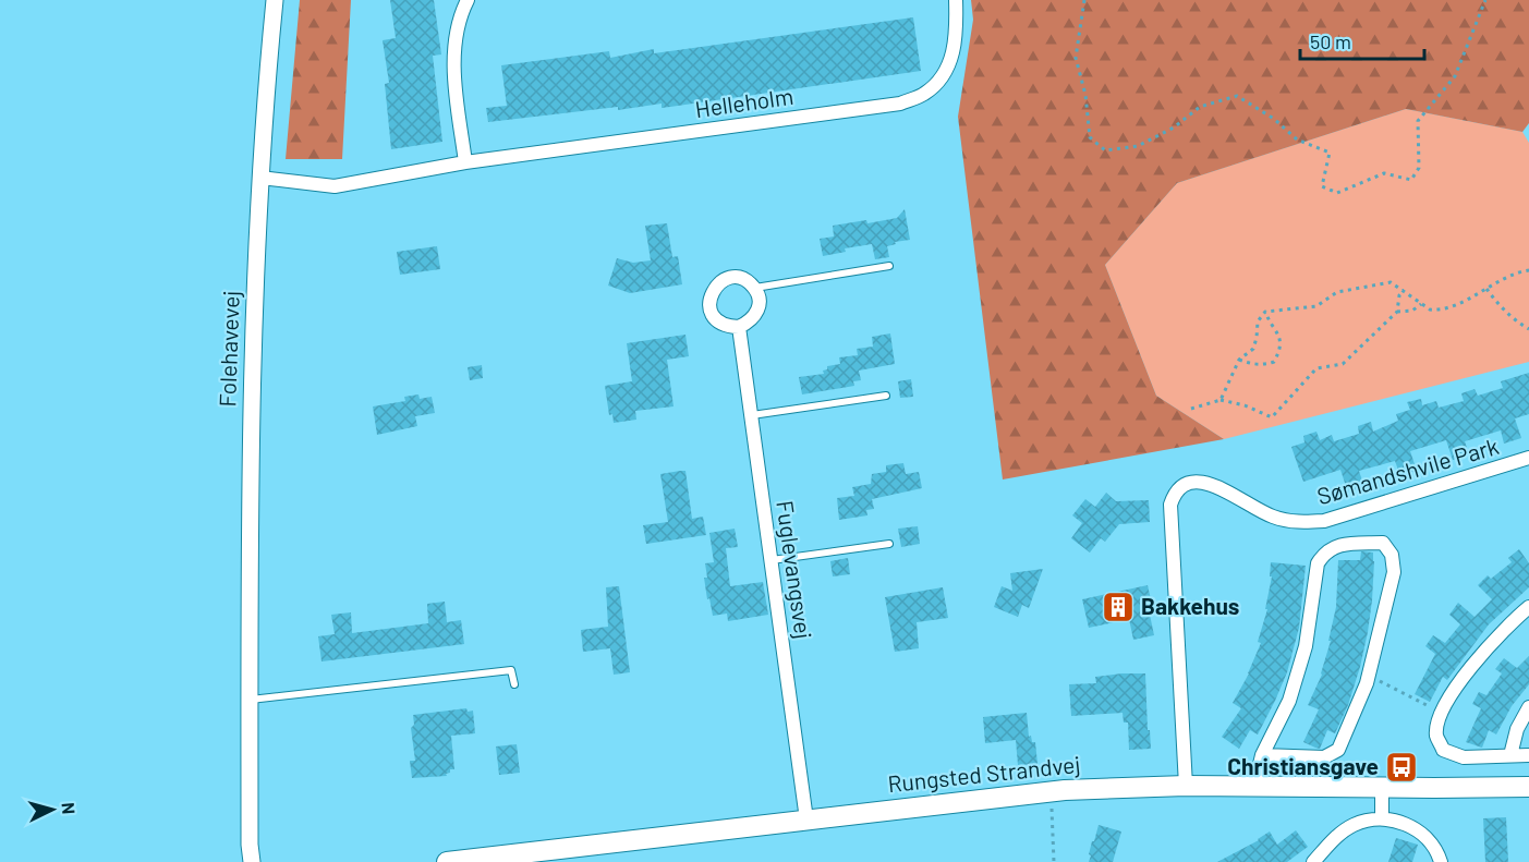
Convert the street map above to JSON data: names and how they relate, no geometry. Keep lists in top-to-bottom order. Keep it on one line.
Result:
{"streets":{"main road":["Rungsted Strandvej"],"street":["Helleholm","Folehavevej","Sømandshvile Park","Fuglevangsvej"]},"crossings":[["Helleholm","Folehavevej"],["Sømandshvile Park","Rungsted Strandvej"],["Fuglevangsvej","Rungsted Strandvej"]],"places":{"building":["Bakkehus"],"bus stop":["Christiansgave"]},"scale_bar":"50 m","north":"right"}
